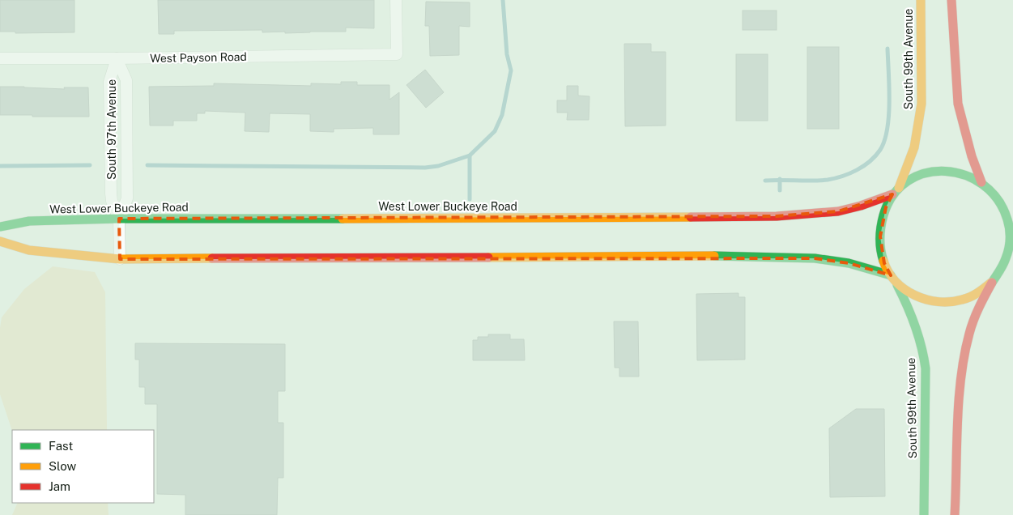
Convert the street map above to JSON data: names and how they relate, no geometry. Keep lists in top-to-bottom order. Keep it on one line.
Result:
{"streets":{"main road":["South 99th Avenue","West Lower Buckeye Road"],"street":["West Payson Road","South 97th Avenue"]},"crossings":[["West Payson Road","South 97th Avenue"],["South 99th Avenue","West Lower Buckeye Road"],["South 97th Avenue","West Lower Buckeye Road"]],"legend":["Fast","Slow","Jam"]}
